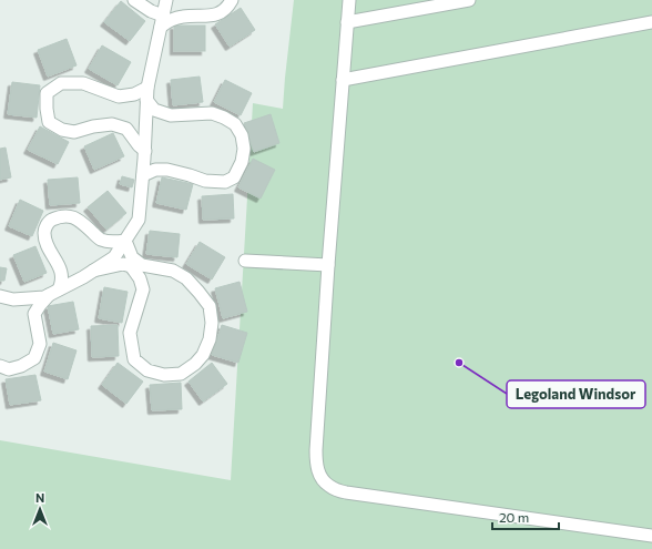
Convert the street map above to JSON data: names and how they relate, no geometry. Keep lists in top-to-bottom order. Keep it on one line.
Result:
{"places":["Legoland Windsor"],"scale_bar":"20 m","north":"top"}
